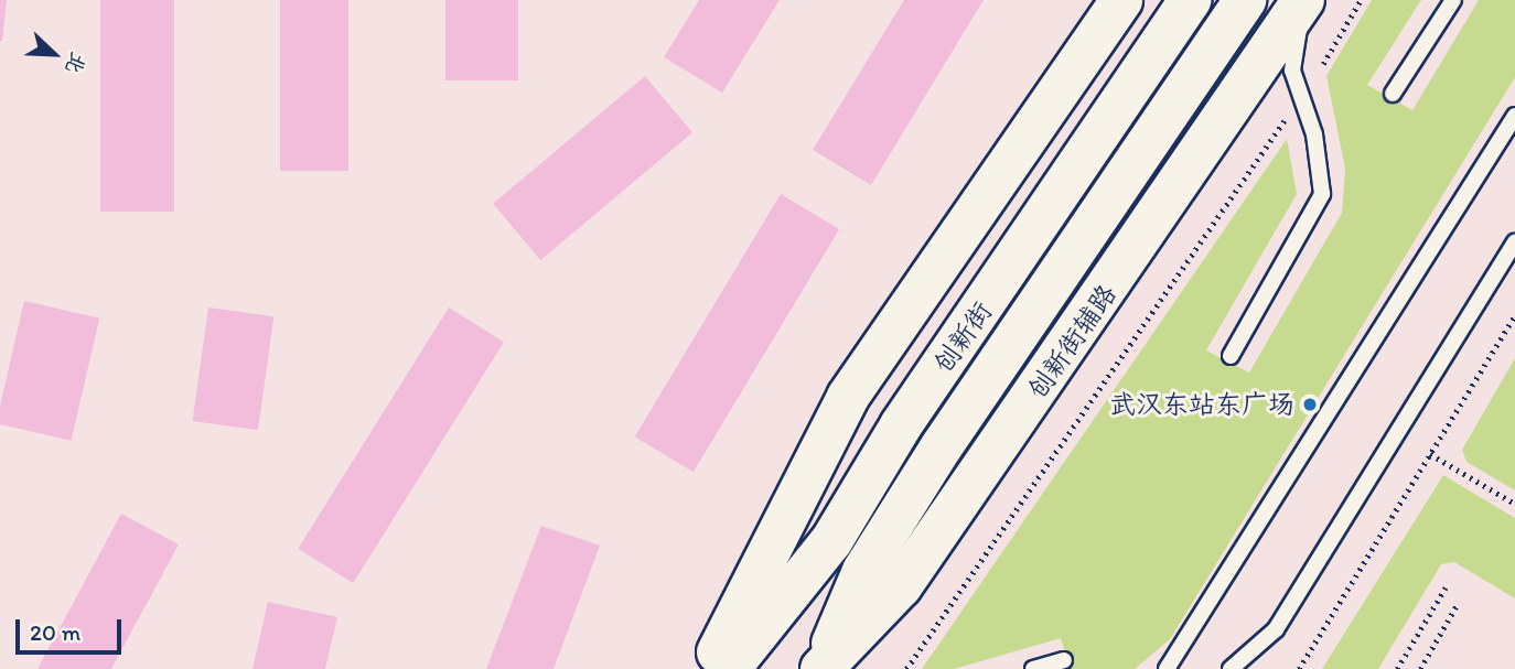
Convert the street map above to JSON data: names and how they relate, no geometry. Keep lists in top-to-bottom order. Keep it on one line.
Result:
{"streets":{"street":["创新街","创新街辅路"]},"crossings":[["创新街","创新街辅路"]],"places":["武汉东站东广场"],"scale_bar":"20 m","north":"bottom right"}
